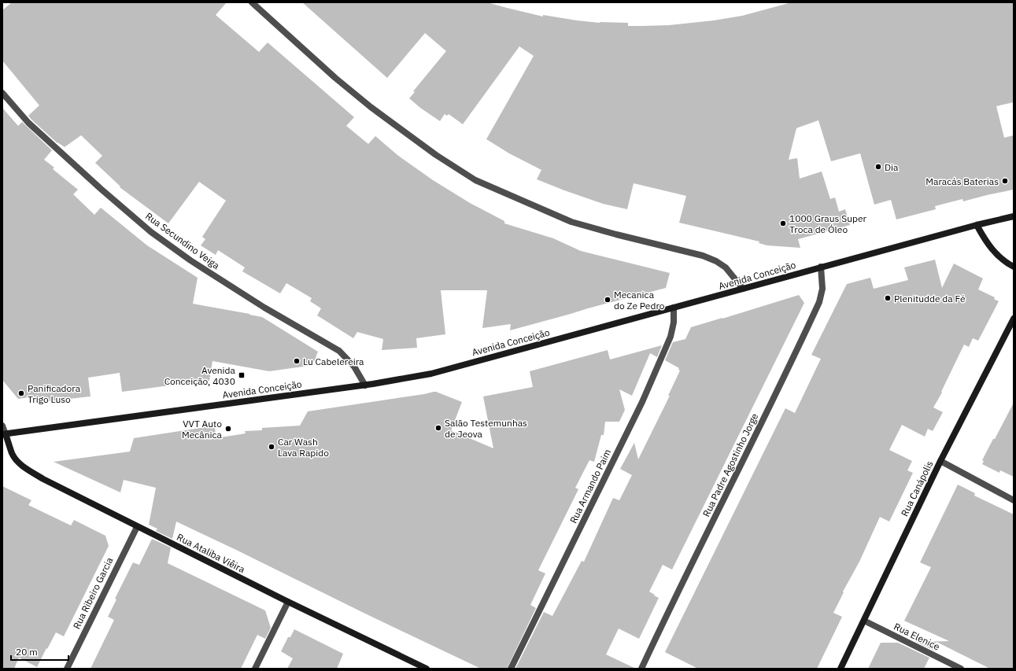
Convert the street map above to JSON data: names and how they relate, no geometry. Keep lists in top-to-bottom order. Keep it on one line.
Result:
{"streets":{"main road":["Avenida Conceição","Rua Canápolis","Rua Ataliba Viêira"],"street":["Rua Secundino Veiga","Rua Padre Agostinho Jorge","Rua Armando Paim","Rua Ribeiro Garcia","Rua Elenice"]},"crossings":[["Rua Secundino Veiga","Avenida Conceição"],["Avenida Conceição","Rua Padre Agostinho Jorge"],["Avenida Conceição","Rua Armando Paim"],["Avenida Conceição","Rua Ataliba Viêira"],["Rua Canápolis","Rua Elenice"],["Rua Ataliba Viêira","Rua Ribeiro Garcia"]],"places":{"other":["Dia","Maracás Baterias","1000 Graus Super Troca de Óleo","Plenitudde da Fé","Mecanica do Ze Pedro","Lu Cabelereira","Panificadora Trigo Luso","Salão Testemunhas de Jeova","VVT Auto Mecânica","Car Wash Lava Rapido"],"transit":["Avenida Conceição, 4030"]},"scale_bar":"20 m"}
